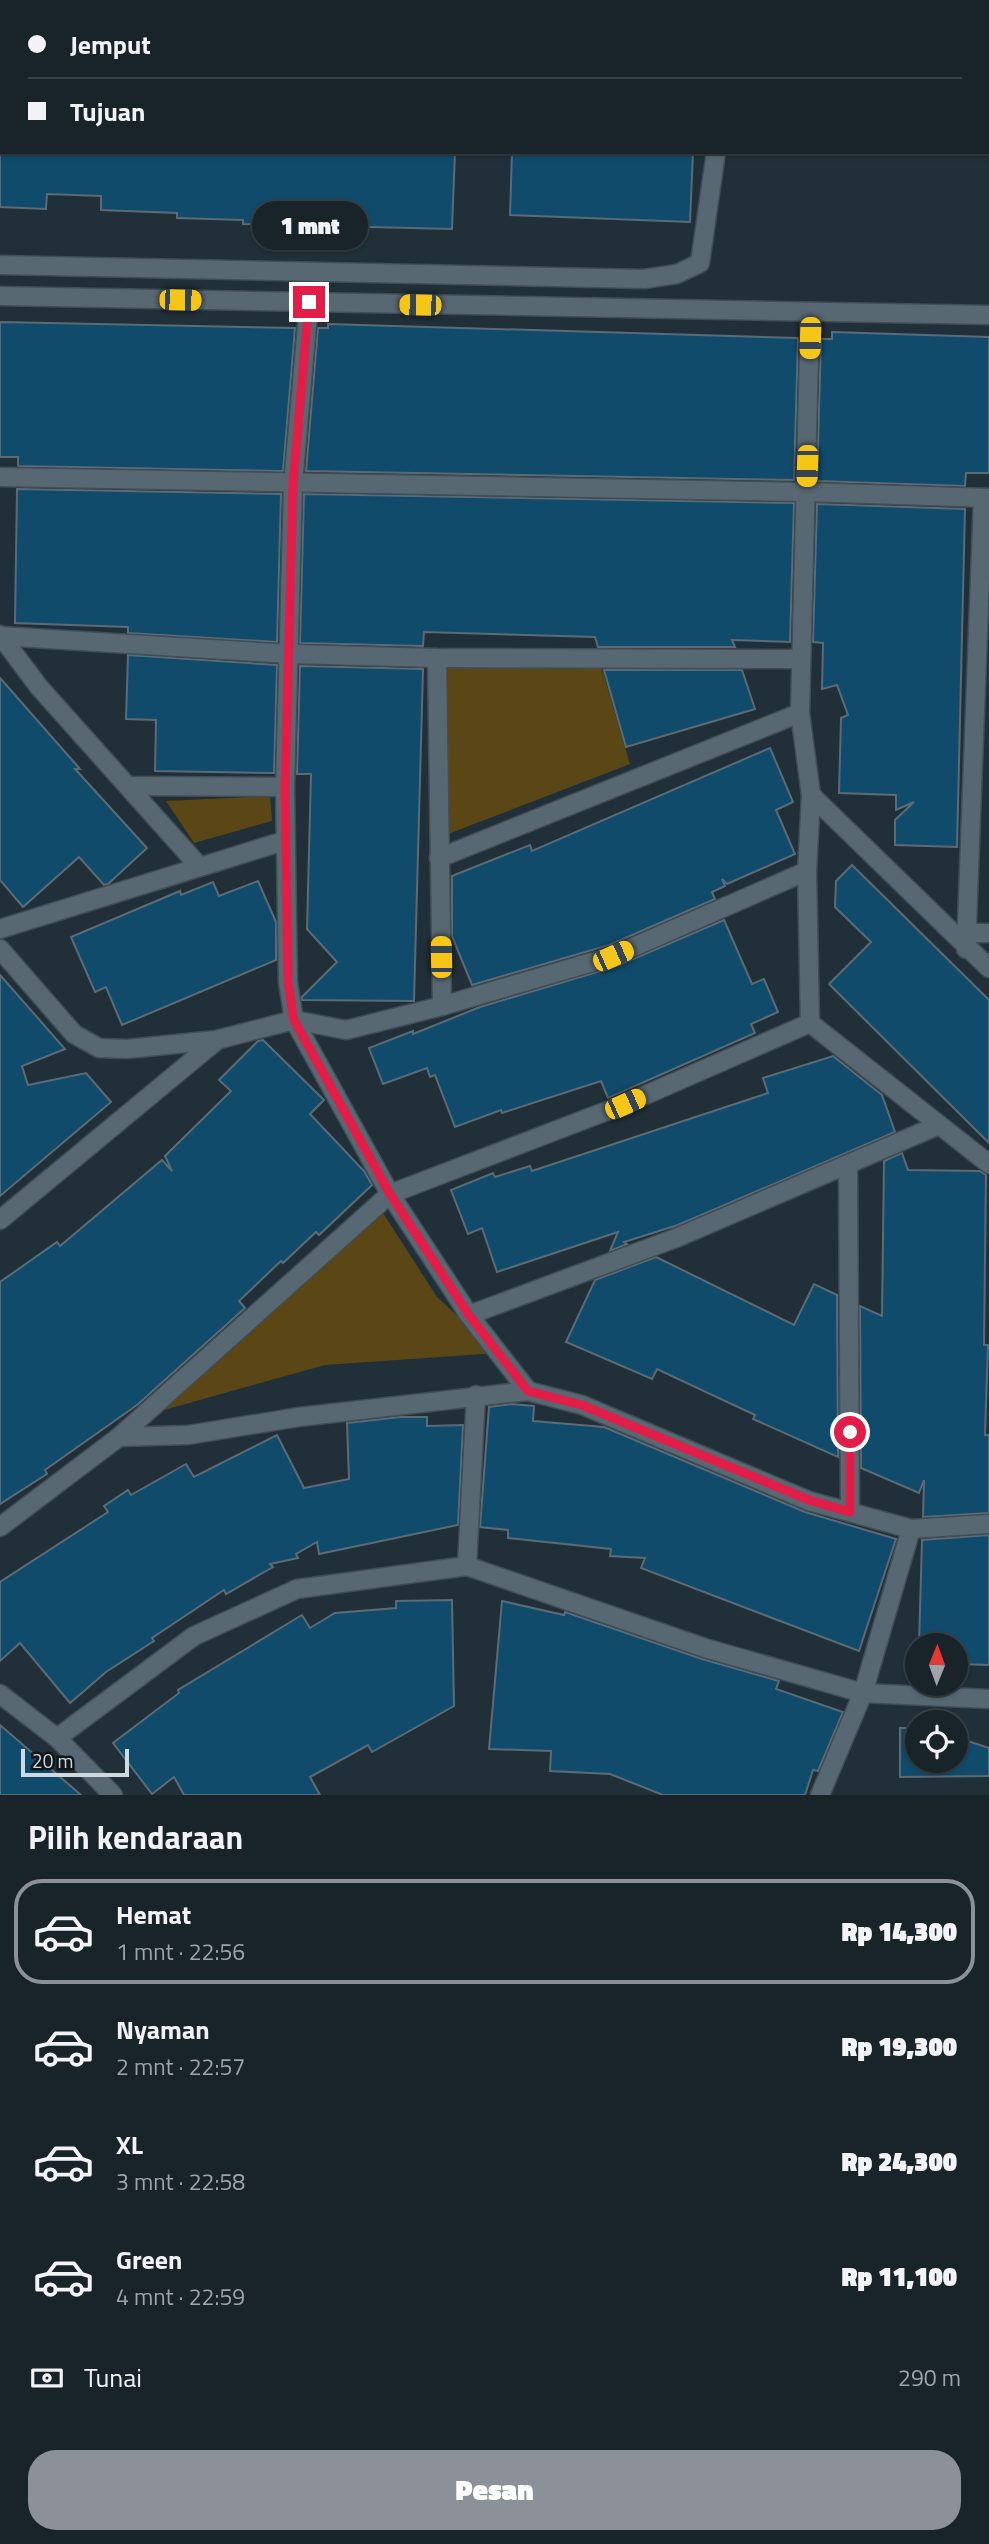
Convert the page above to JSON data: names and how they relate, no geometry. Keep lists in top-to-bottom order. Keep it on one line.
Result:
{"scale_bar":"20 m","north":"top","page":{"banner":["Jemput","Tujuan"],"bubble":"1 mnt","scale":"20 m","heading":"Pilih kendaraan","list":[{"name":"Hemat","note":"1 mnt · 22:56","value":"Rp 14,300"},{"name":"Nyaman","note":"2 mnt · 22:57","value":"Rp 19,300"},{"name":"XL","note":"3 mnt · 22:58","value":"Rp 24,300"},{"name":"Green","note":"4 mnt · 22:59","value":"Rp 11,100"}],"pay":["Tunai","290 m"],"buttons":"Pesan"}}
